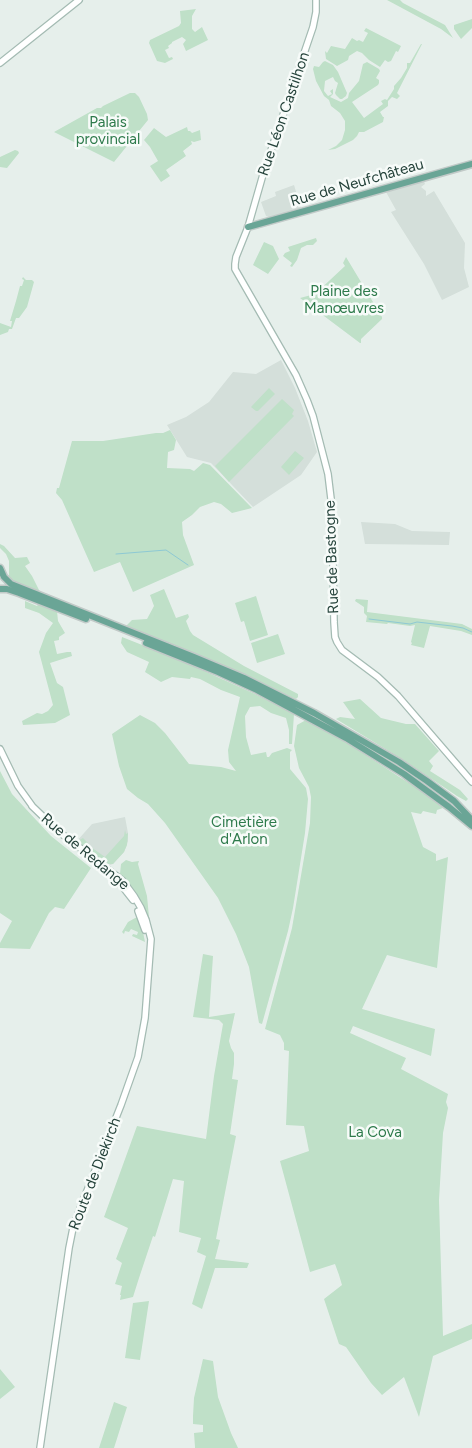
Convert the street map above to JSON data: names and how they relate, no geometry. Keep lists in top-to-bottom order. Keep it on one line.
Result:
{"streets":{"main road":["Rue Léon Castilhon","Rue de Neufchâteau","Rue de Bastogne","Rue de Redange","Route de Diekirch"]},"crossings":[["Rue Léon Castilhon","Rue de Neufchâteau"],["Rue Léon Castilhon","Rue de Bastogne"],["Rue de Redange","Route de Diekirch"]],"parks":["Palais provincial","Plaine des Manœuvres","Cimetière d'Arlon","La Cova"]}
